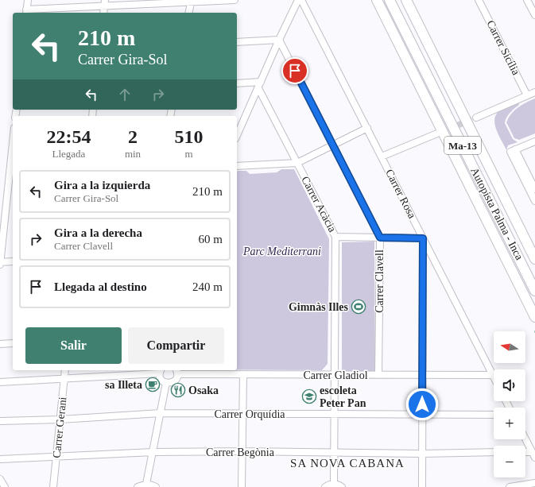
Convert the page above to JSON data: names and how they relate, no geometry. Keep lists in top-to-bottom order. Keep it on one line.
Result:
{"streets":{"highway":["Ma-13","Autopista Palma - Inca"],"street":["Carrer Sicília","Carrer Rosa","Carrer Acàcia","Carrer Clavell","Carrer Gladiol","Carrer Orquídia","Carrer Gerani","Carrer Begònia"]},"crossings":[["Carrer Rosa","Carrer Gladiol"],["Carrer Acàcia","Carrer Gladiol"],["Carrer Acàcia","Carrer Orquídia"],["Carrer Acàcia","Carrer Begònia"],["Carrer Clavell","Carrer Gladiol"],["Carrer Orquídia","Carrer Gerani"],["Carrer Gerani","Carrer Begònia"]],"districts":["SA NOVA CABANA"],"parks":["Parc Mediterrani"],"places":{"sports":["Gimnàs Illes"],"cafe":["sa Illeta"],"restaurant":["Osaka"],"school or university":["escoleta Peter Pan"]},"north":"left","page":{"turn":["210 m","Carrer Gira-Sol"],"eta":["22:54","Llegada","2","min","510","m"],"list":[{"name":"Gira a la izquierda","note":"Carrer Gira-Sol","value":"210 m"},{"name":"Gira a la derecha","note":"Carrer Clavell","value":"60 m"},{"name":"Llegada al destino","value":"240 m"}],"buttons":["Salir","Compartir"],"map_buttons":["+","−"]}}
